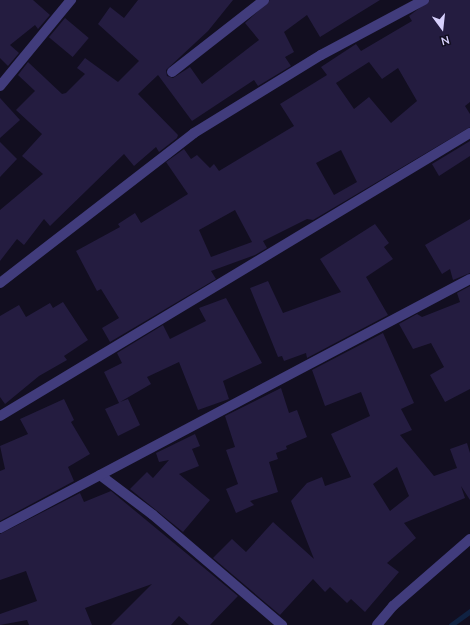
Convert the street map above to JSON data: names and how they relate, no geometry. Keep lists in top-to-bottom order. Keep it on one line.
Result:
{"north":"bottom"}
